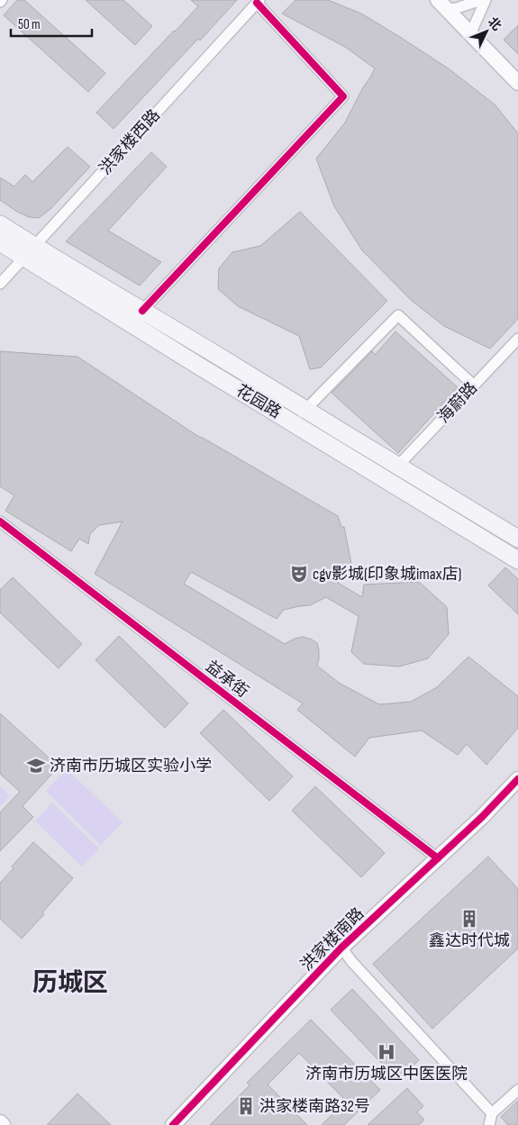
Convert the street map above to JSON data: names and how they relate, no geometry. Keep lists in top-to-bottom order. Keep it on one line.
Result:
{"streets":{"main road":["花园路"],"street":["洪家楼西路","海蔚路","益承街","洪家楼南路"]},"crossings":[["洪家楼西路","花园路"],["花园路","海蔚路"],["益承街","洪家楼南路"]],"districts":["历城区"],"places":{"theatre":["cgv影城(印象城imax店)"],"school or university":["济南市历城区实验小学"],"building":["鑫达时代城","洪家楼南路32号"],"hospital":["济南市历城区中医医院"]},"scale_bar":"50 m","north":"top right"}
